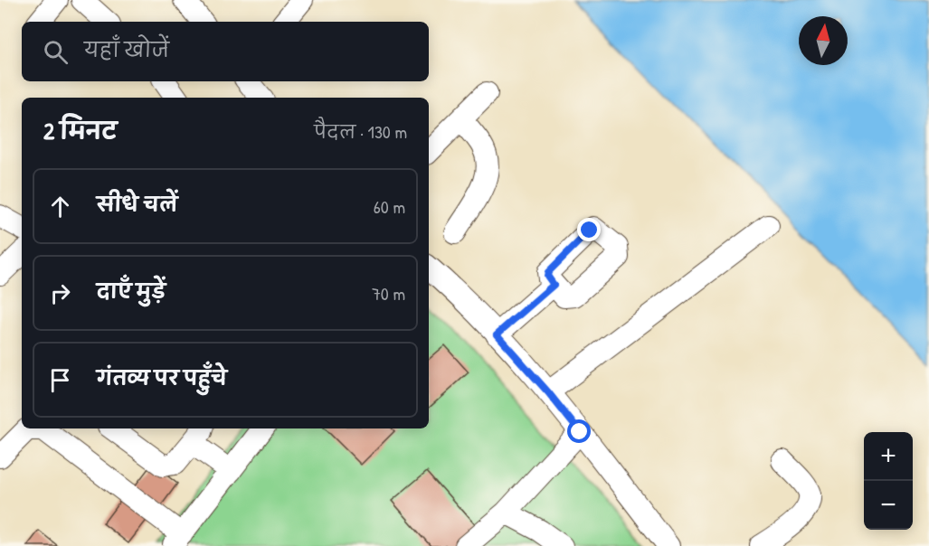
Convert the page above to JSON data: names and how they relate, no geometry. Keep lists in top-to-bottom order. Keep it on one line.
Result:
{"north":"top","page":{"search":"यहाँ खोजें","heading":["2 मिनट","पैदल · 130 m"],"list":[["सीधे चलें","60 m"],["दाएँ मुड़ें","70 m"],"गंतव्य पर पहुँचे"],"map_buttons":["+","−"]}}
